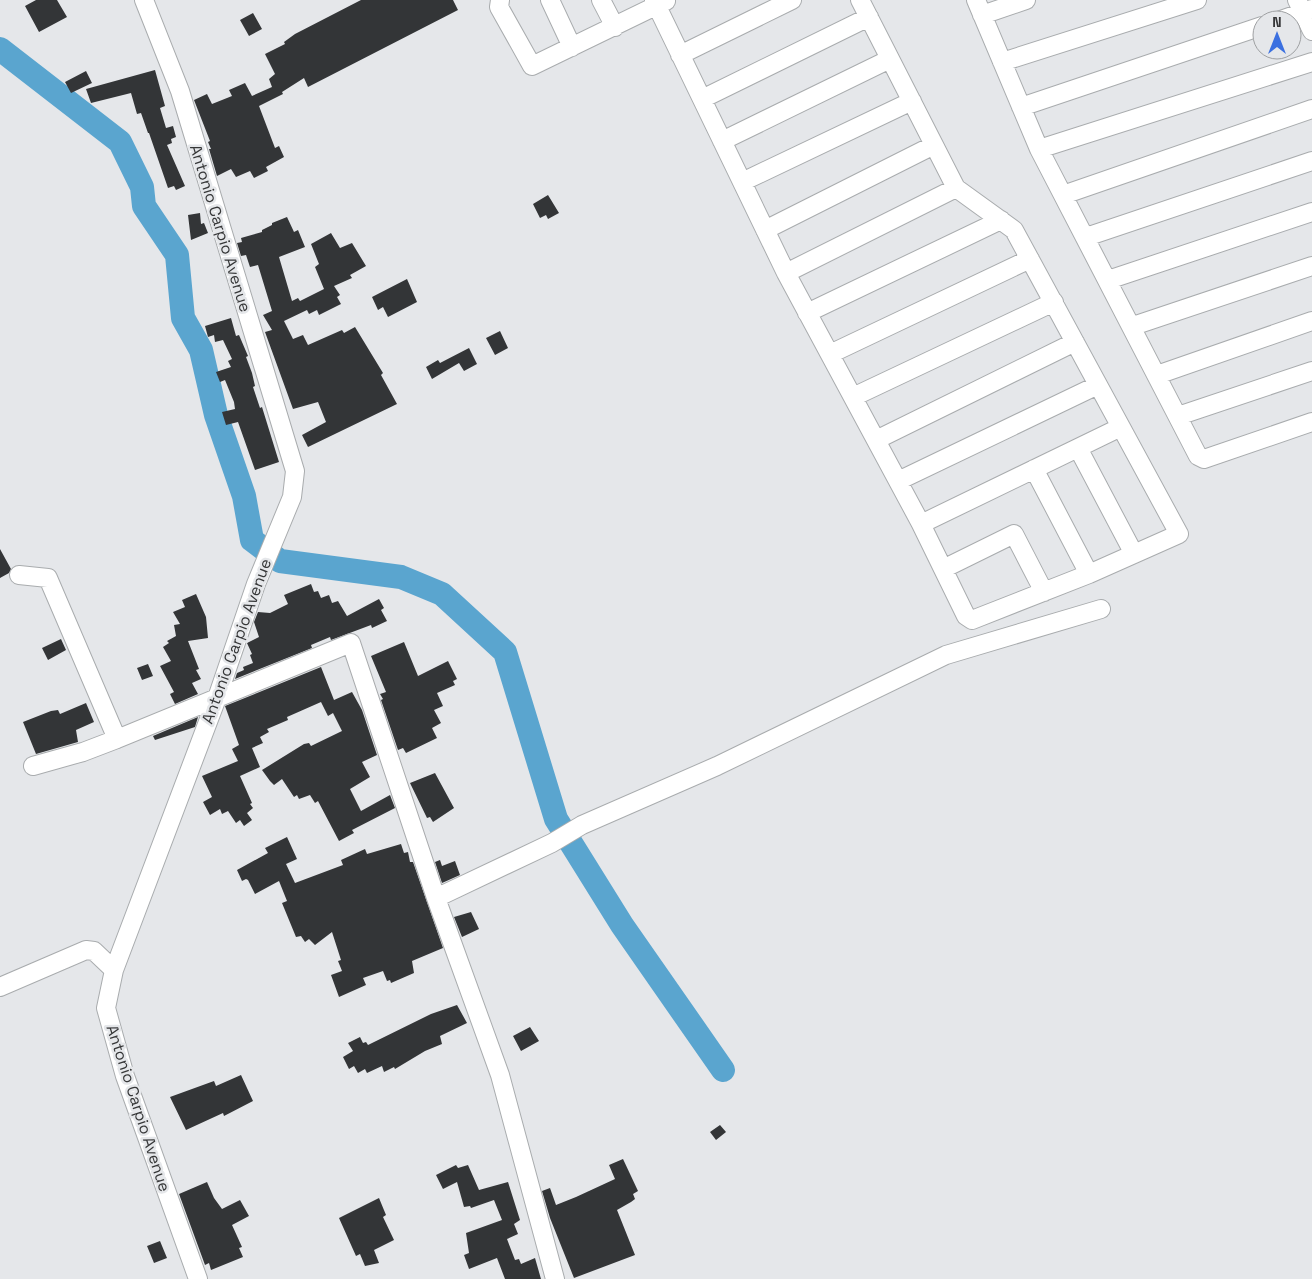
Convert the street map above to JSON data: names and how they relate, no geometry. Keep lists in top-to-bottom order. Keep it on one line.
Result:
{"streets":{"street":["Antonio Carpio Avenue"]},"north":"top"}
